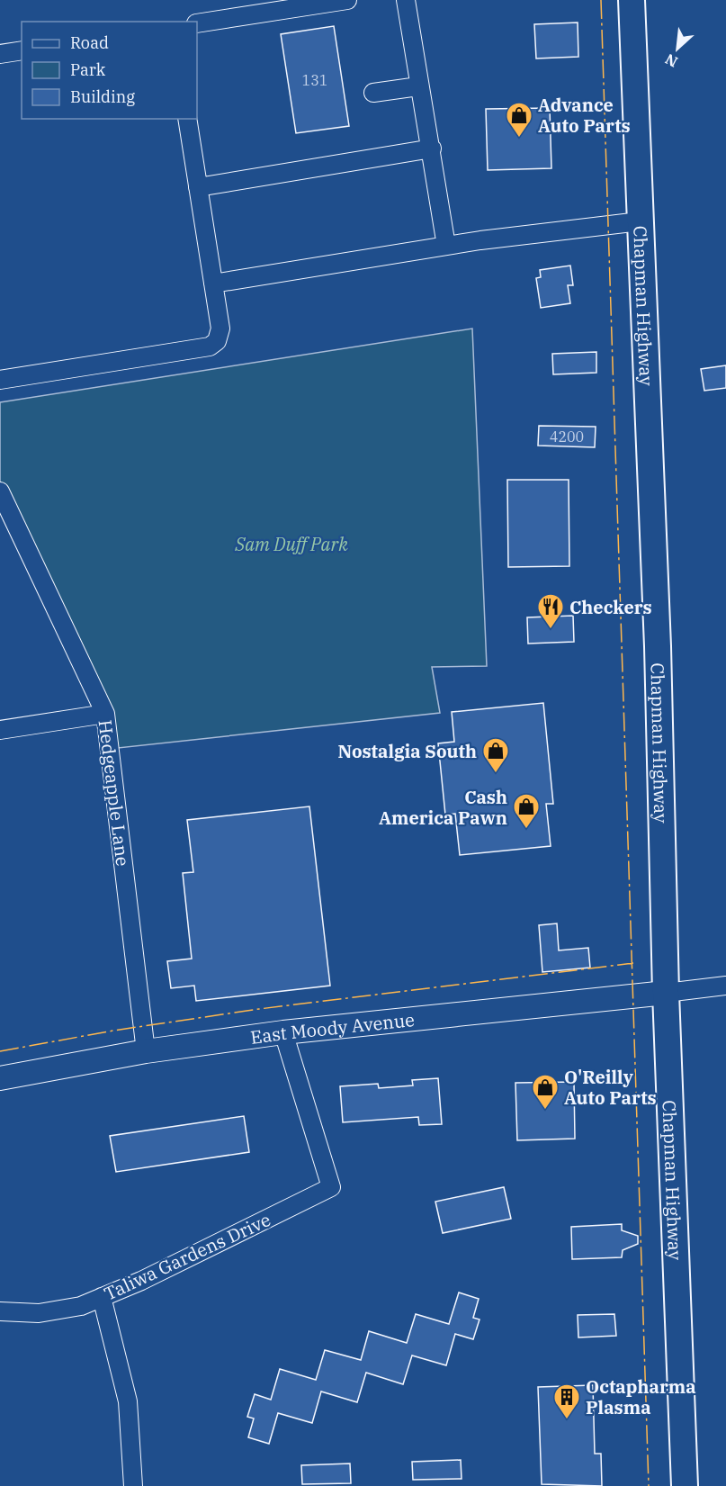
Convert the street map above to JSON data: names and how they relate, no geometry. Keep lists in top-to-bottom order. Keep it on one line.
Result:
{"streets":{"highway":["Chapman Highway"],"main road":["East Moody Avenue"],"street":["Hedgeapple Lane","Taliwa Gardens Drive"]},"crossings":[["Chapman Highway","East Moody Avenue"],["Hedgeapple Lane","East Moody Avenue"],["East Moody Avenue","Taliwa Gardens Drive"]],"parks":["Sam Duff Park"],"places":{"shop":["Advance Auto Parts","Nostalgia South","Cash America Pawn","O'Reilly Auto Parts"],"restaurant":["Checkers"],"building":["Octapharma Plasma"]},"house_numbers":["131","4200"],"legend":["Road","Park","Building"],"north":"bottom left"}
